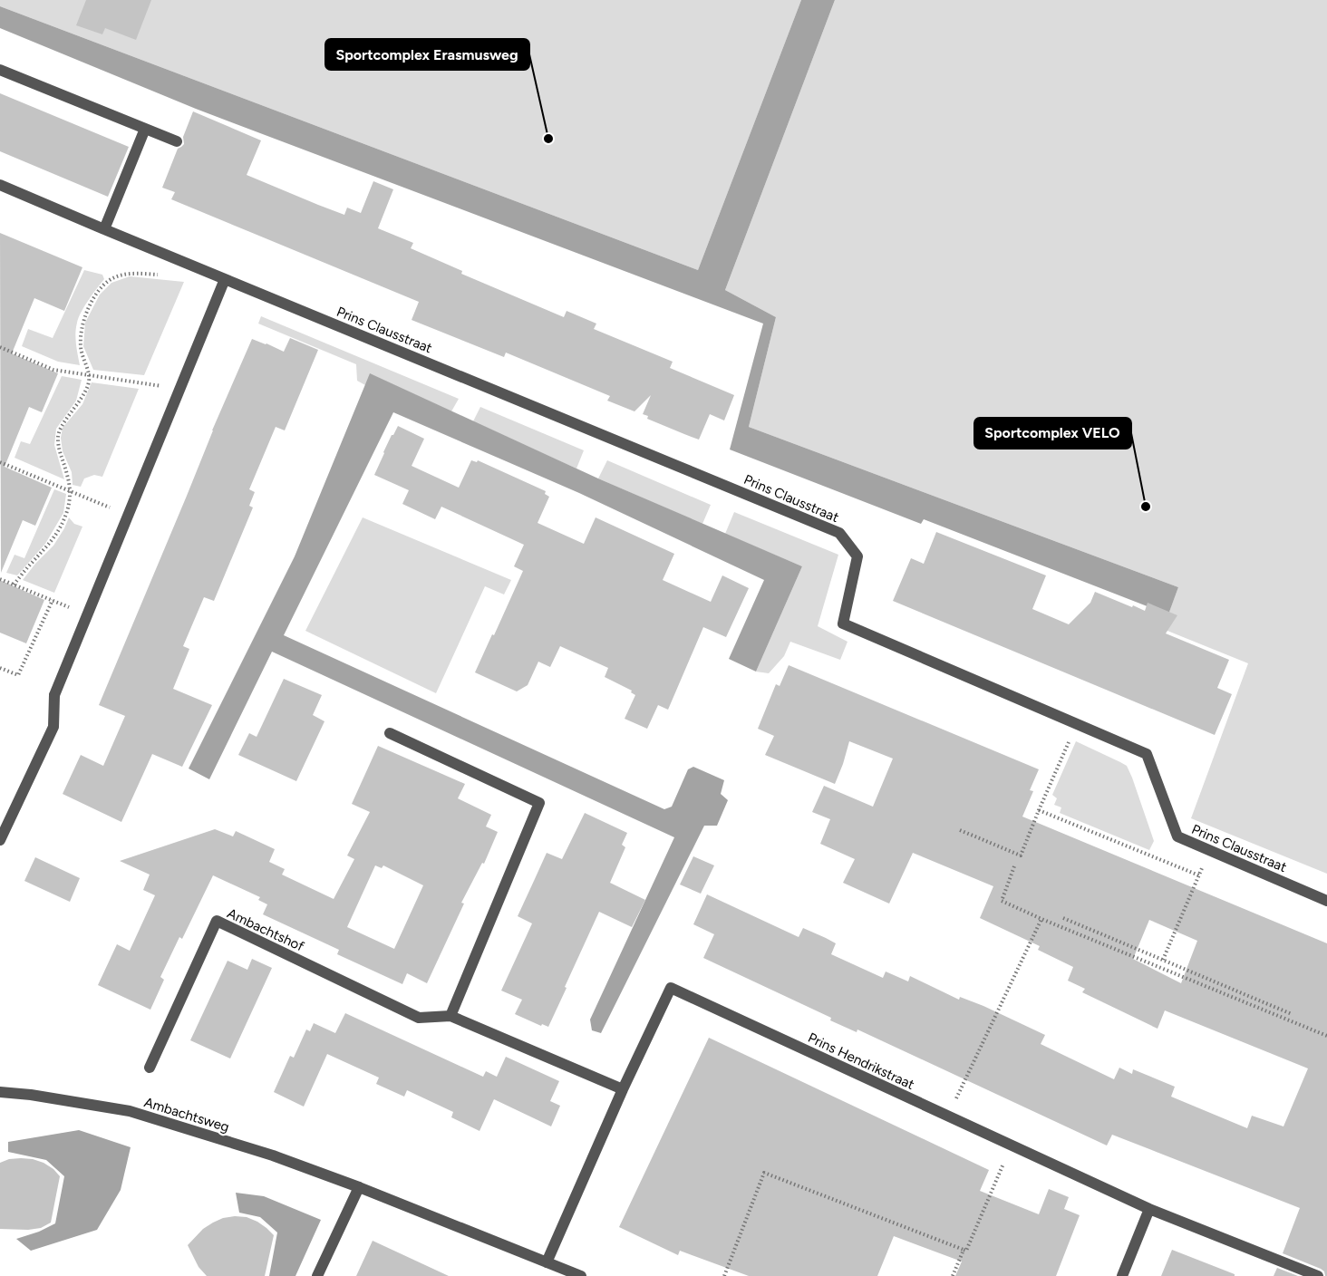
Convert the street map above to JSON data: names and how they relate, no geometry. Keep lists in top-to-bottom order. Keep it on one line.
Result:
{"streets":{"street":["Prins Clausstraat","Ambachtshof","Prins Hendrikstraat","Ambachtsweg"]},"crossings":[["Ambachtshof","Prins Hendrikstraat"],["Prins Hendrikstraat","Ambachtsweg"]],"places":["Sportcomplex Erasmusweg","Sportcomplex VELO"]}
